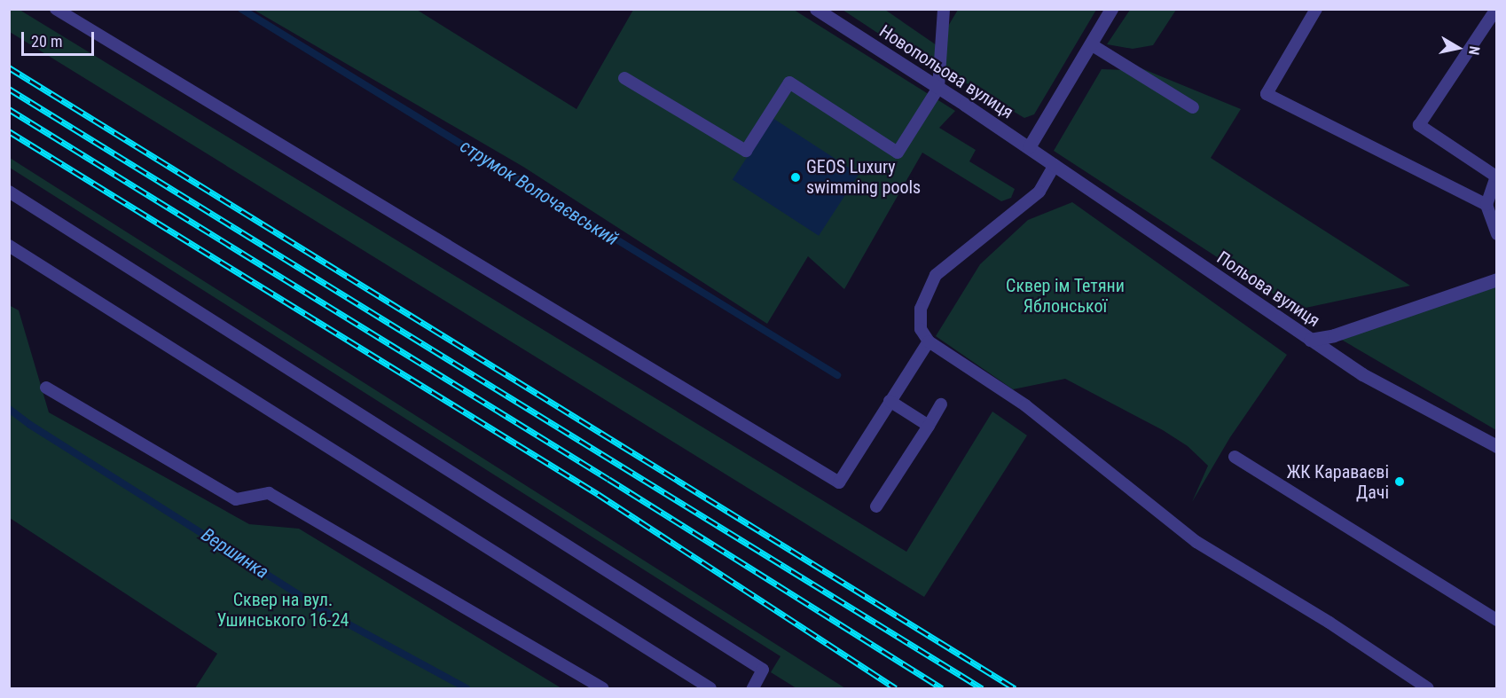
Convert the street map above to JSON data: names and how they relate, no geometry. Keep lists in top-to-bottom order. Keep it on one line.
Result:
{"streets":{"street":["Новопольова вулиця","Польова вулиця"]},"crossings":[["Новопольова вулиця","Польова вулиця"]],"water":["струмок Волочаєвський","Вершинка"],"parks":["Сквер ім Тетяни Яблонської","Сквер на вул. Ушинського 16-24"],"places":["GEOS Luxury swimming pools","ЖК Караваєві Дачі"],"scale_bar":"20 m","north":"right"}
